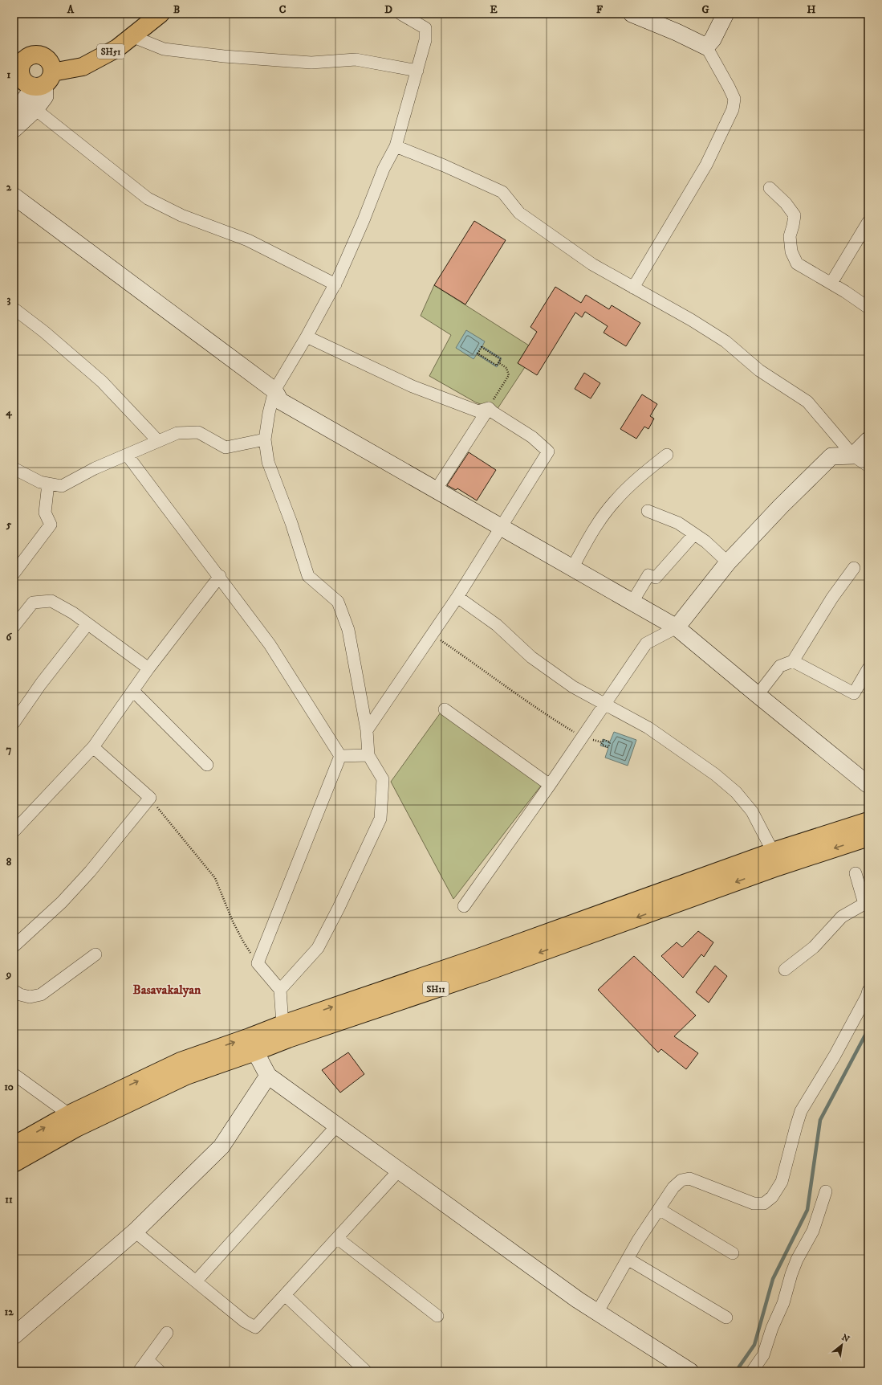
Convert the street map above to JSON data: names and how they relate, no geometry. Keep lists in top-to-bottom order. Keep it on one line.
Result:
{"streets":{"main road":["SH51","SH11"]},"districts":["Basavakalyan"],"north":"top right","grid":{"columns":["A","B","C","D","E","F","G","H"],"rows":["1","2","3","4","5","6","7","8","9","10","11","12"]}}
